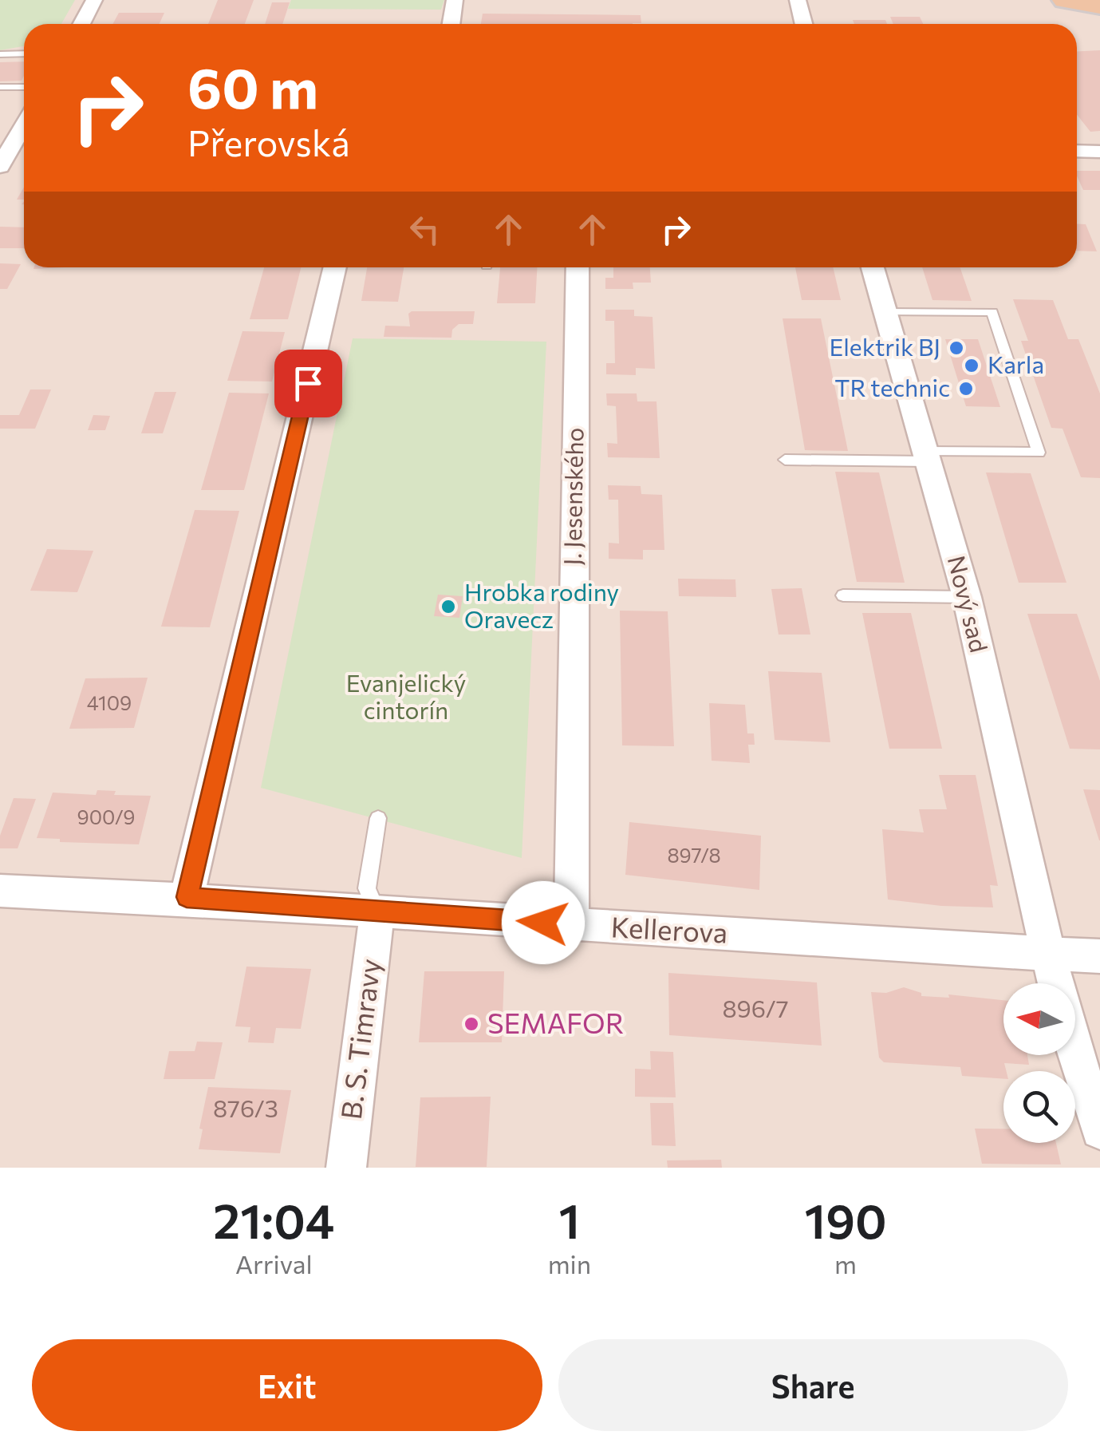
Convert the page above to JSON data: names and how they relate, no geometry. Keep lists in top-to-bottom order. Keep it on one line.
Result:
{"streets":{"street":["J. Jesenského","Nový sad","Kellerova","B. S. Timravy"]},"crossings":[["J. Jesenského","Kellerova"],["Nový sad","Kellerova"],["Kellerova","B. S. Timravy"]],"parks":["Evanjelický cintorín"],"places":["Elektrik BJ","Karla","TR technic","Hrobka rodiny Oravecz","SEMAFOR"],"house_numbers":["4109","900/9","897/8","896/7","876/3"],"north":"left","page":{"turn":["60 m","Přerovská"],"eta":["21:04","Arrival","1","min","190","m"],"buttons":["Exit","Share"]}}
